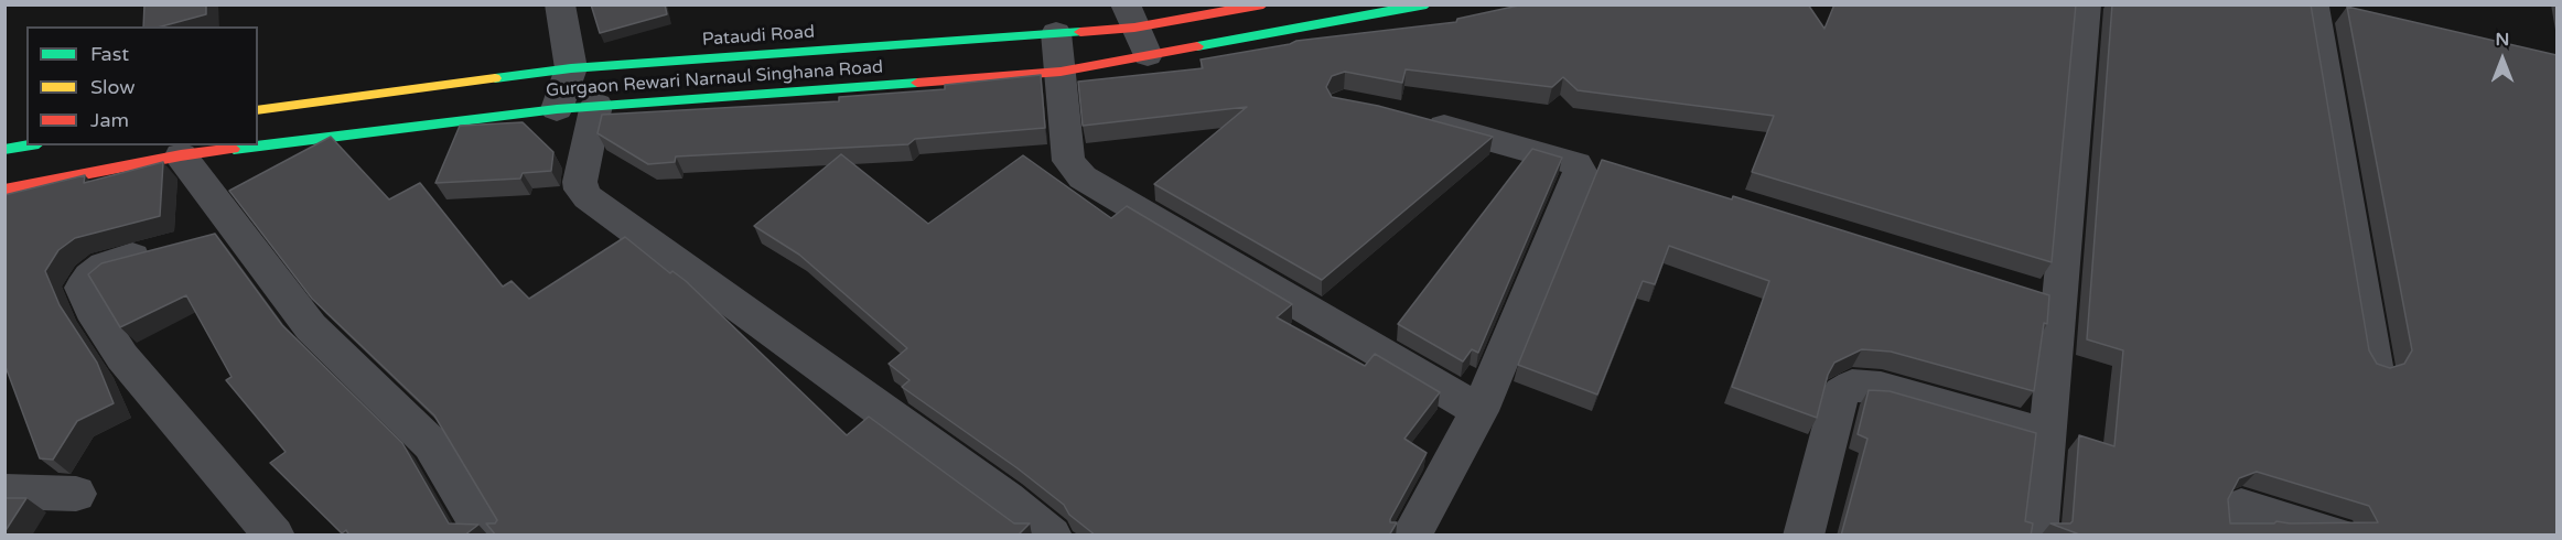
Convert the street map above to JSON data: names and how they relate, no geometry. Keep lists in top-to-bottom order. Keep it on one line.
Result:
{"streets":{"main road":["Pataudi Road","Gurgaon Rewari Narnaul Singhana Road"]},"crossings":[["Pataudi Road","Gurgaon Rewari Narnaul Singhana Road"]],"legend":["Fast","Slow","Jam"],"north":"top"}
